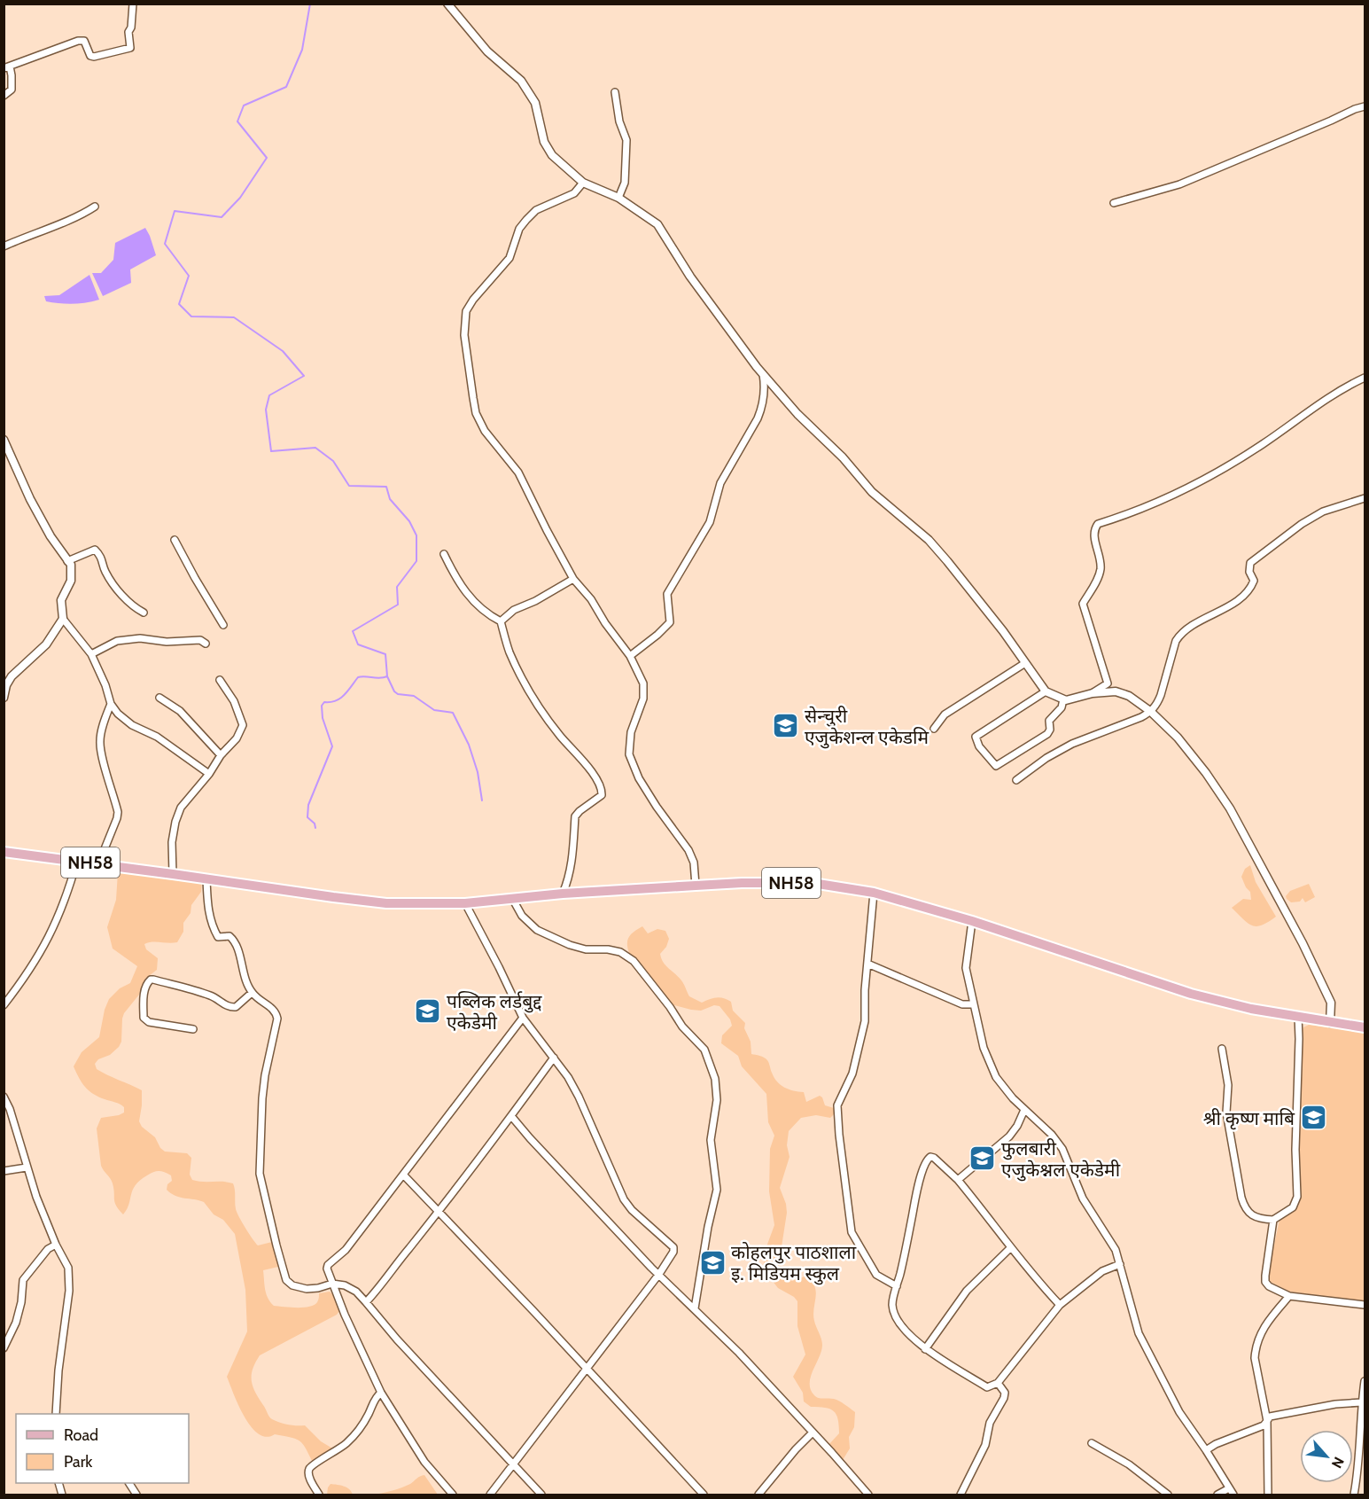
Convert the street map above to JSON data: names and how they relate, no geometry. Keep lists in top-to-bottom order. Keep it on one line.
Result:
{"streets":{"main road":["NH58"]},"places":{"school or university":["सेन्चुरी एजुकेशन्ल एकेडमि","पब्लिक लर्डबुद्द एकेडेमी","श्री कृष्ण माबि","फुलबारी एजुकेश्नल एकेडेमी","कोहलपुर पाठशाला इ. मिडियम स्कुल"]},"legend":["Road","Park"],"north":"bottom right"}
